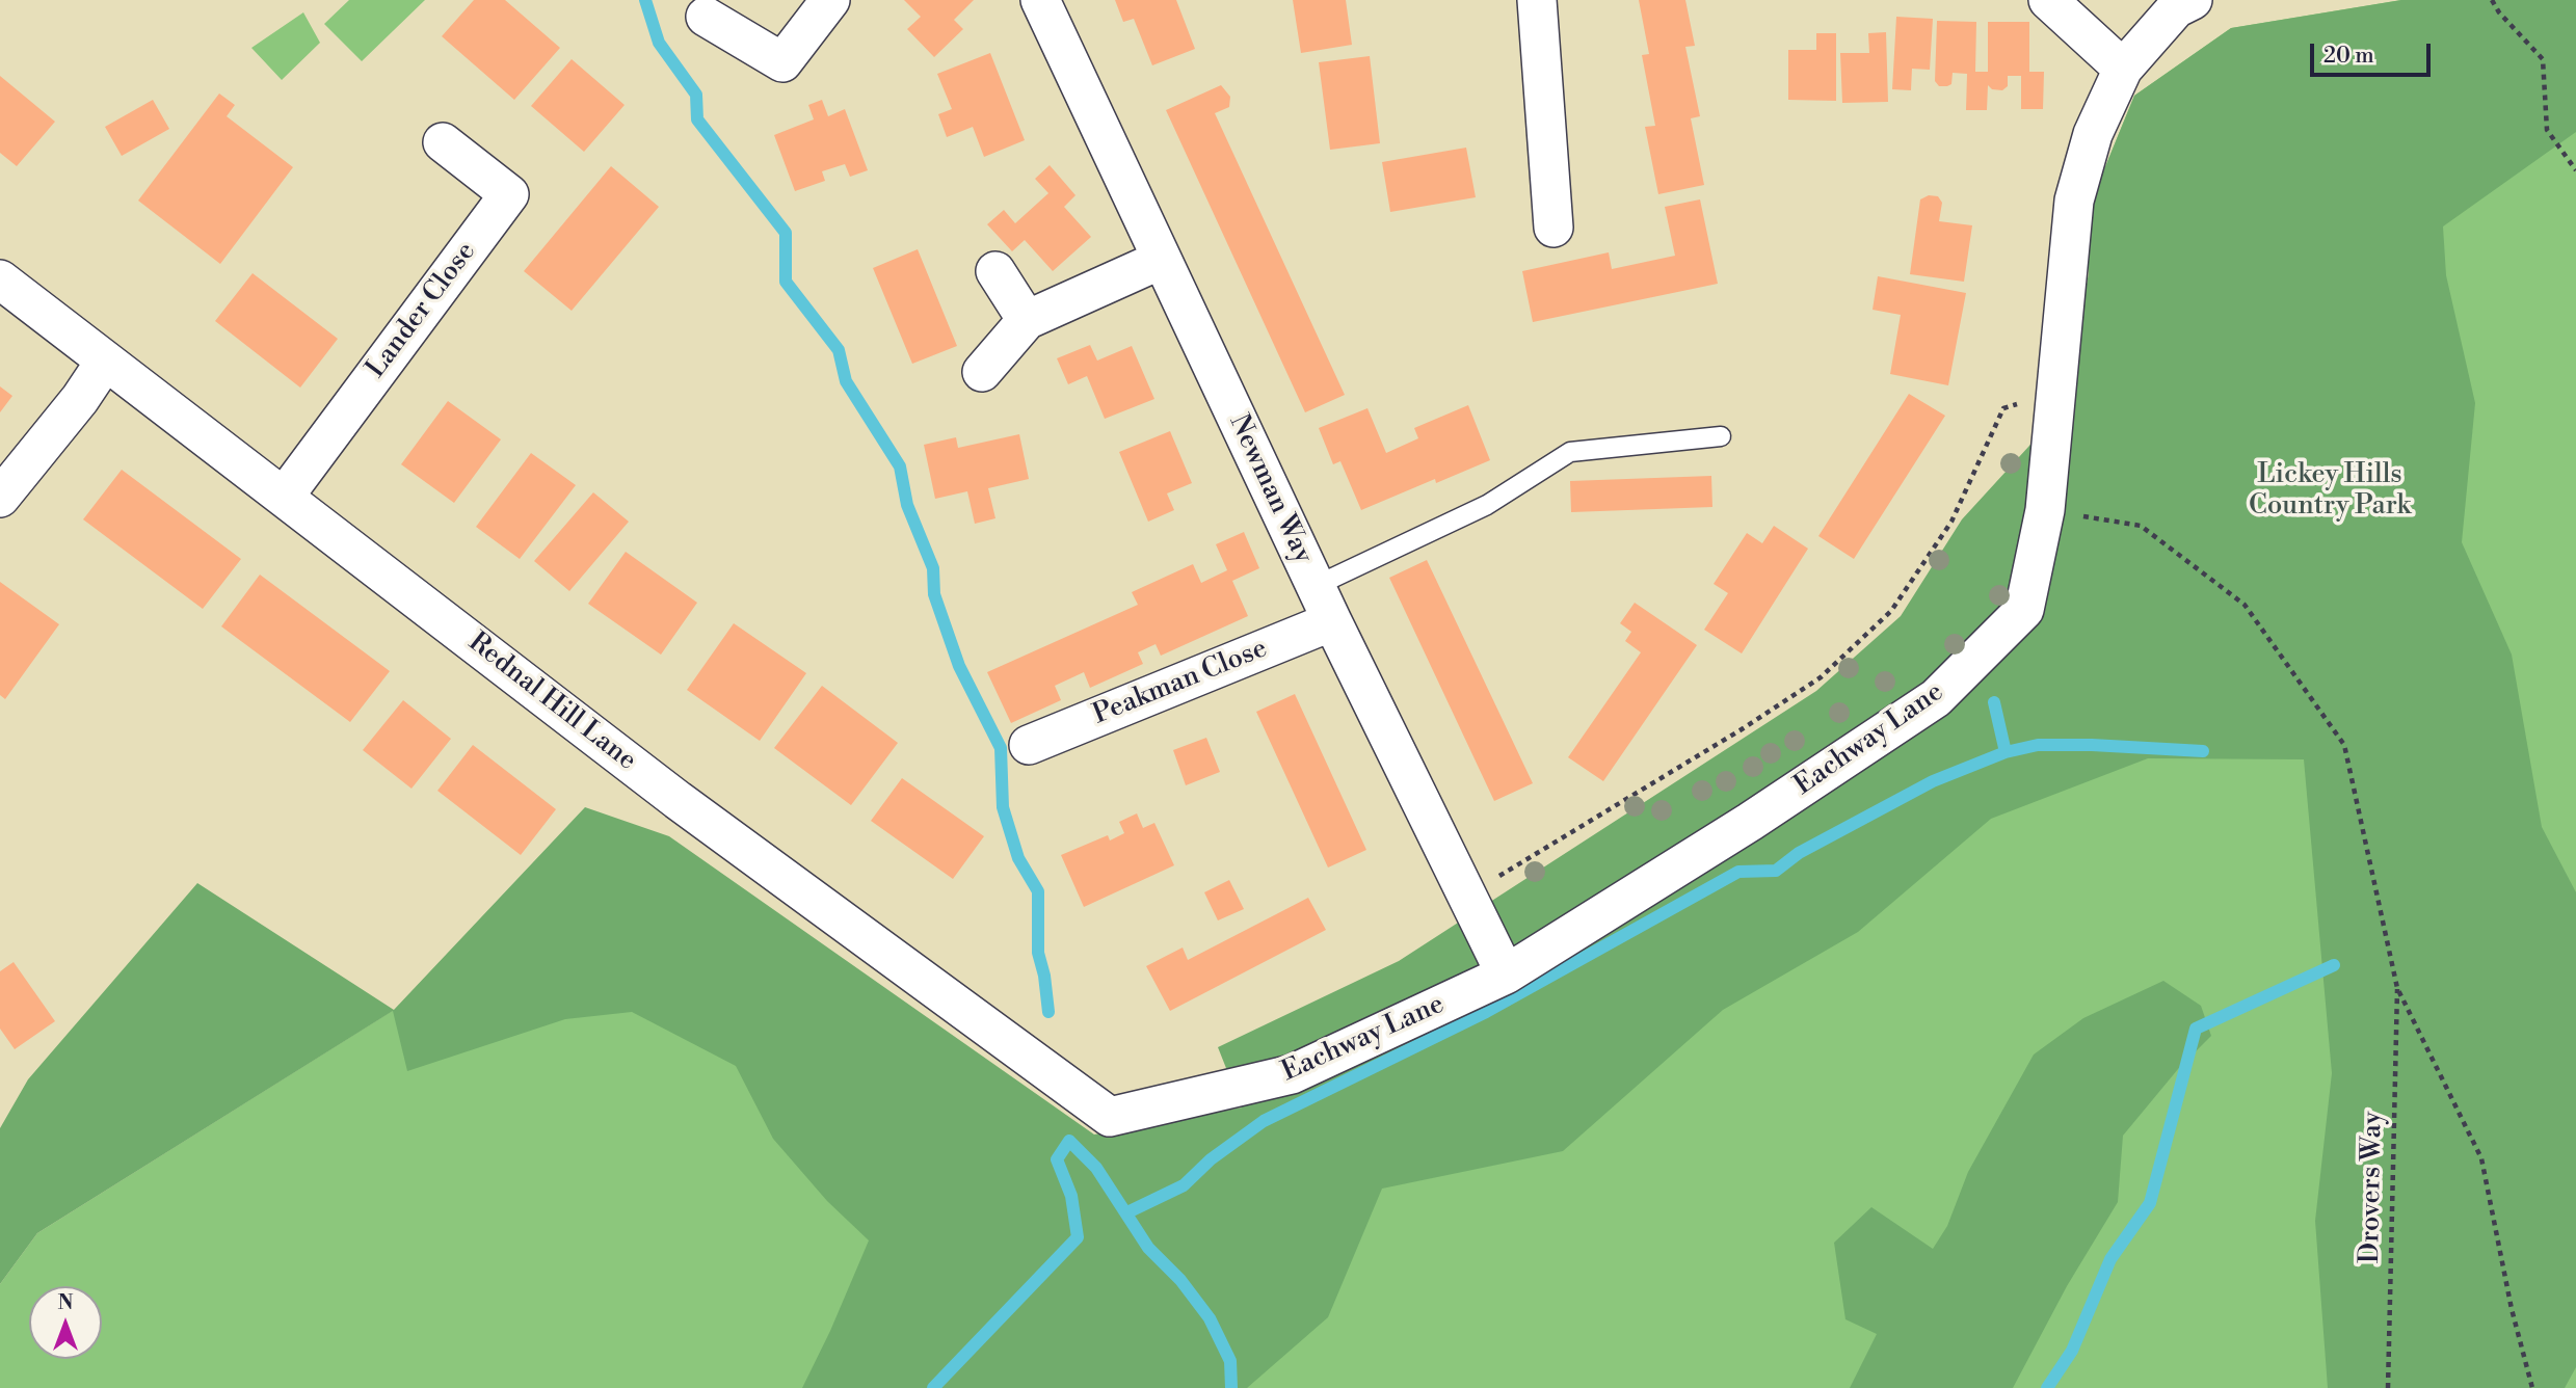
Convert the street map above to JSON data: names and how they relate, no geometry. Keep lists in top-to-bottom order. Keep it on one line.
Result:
{"streets":{"street":["Lander Close","Newman Way","Peakman Close","Rednal Hill Lane","Eachway Lane"],"path":["Drovers Way"]},"crossings":[["Lander Close","Rednal Hill Lane"],["Newman Way","Peakman Close"],["Newman Way","Eachway Lane"],["Rednal Hill Lane","Eachway Lane"]],"parks":["Lickey Hills Country Park"],"scale_bar":"20 m","north":"top"}
